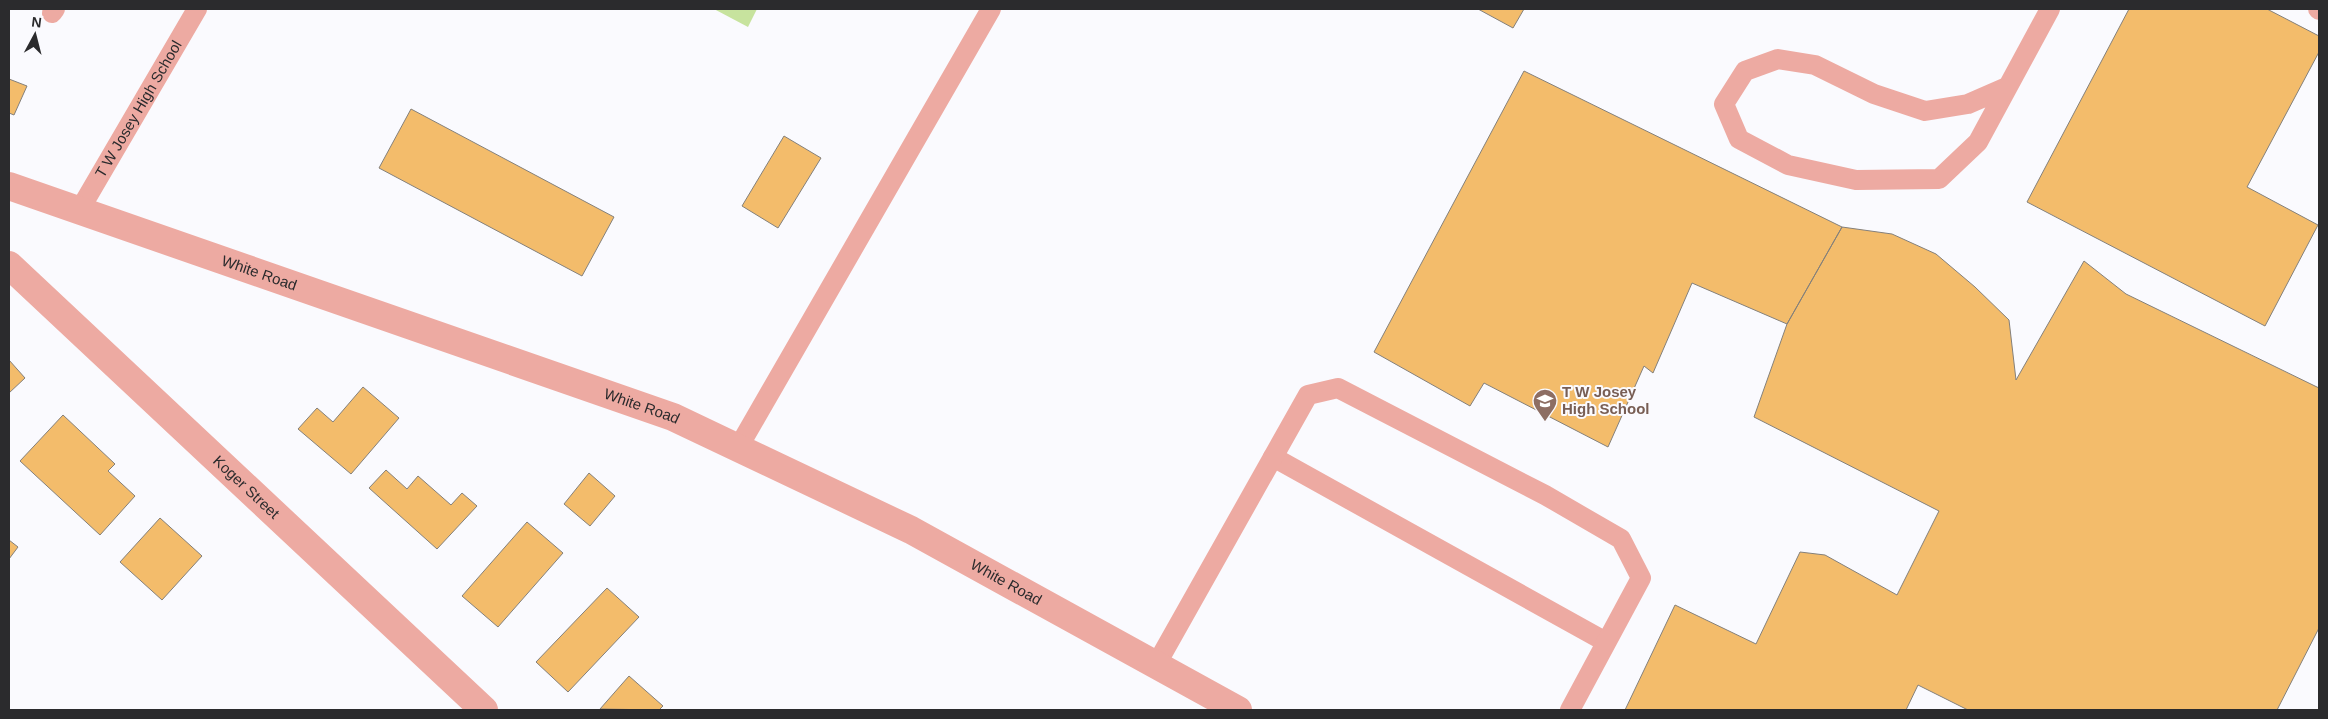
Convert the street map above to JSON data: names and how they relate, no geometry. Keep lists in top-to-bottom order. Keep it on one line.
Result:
{"streets":{"street":["White Road","Koger Street"],"lane":["T W Josey High School"]},"crossings":[["T W Josey High School","White Road"]],"places":{"school or university":["T W Josey High School"]},"north":"top"}
